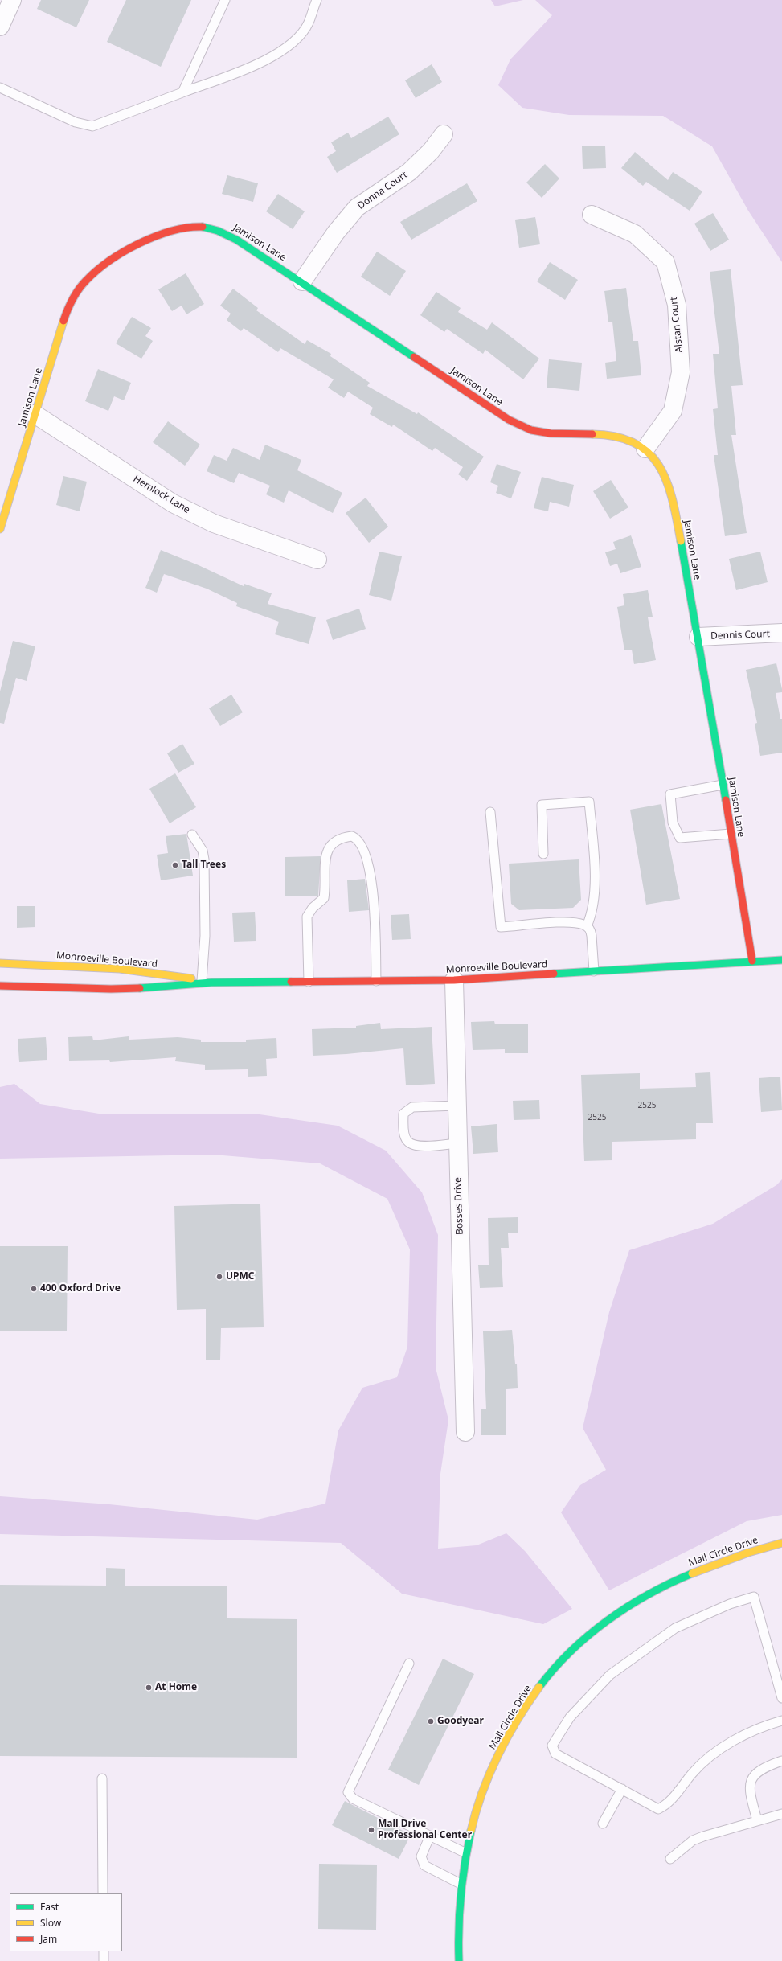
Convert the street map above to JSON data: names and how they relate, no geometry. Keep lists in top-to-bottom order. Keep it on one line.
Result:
{"streets":{"street":["Donna Court","Jamison Lane","Alstan Court","Hemlock Lane","Dennis Court","Monroeville Boulevard","Bosses Drive","Mall Circle Drive"]},"crossings":[["Donna Court","Jamison Lane"],["Jamison Lane","Alstan Court"],["Jamison Lane","Hemlock Lane"],["Jamison Lane","Dennis Court"],["Jamison Lane","Monroeville Boulevard"],["Monroeville Boulevard","Bosses Drive"]],"places":["Tall Trees","UPMC","400 Oxford Drive","At Home","Goodyear","Mall Drive Professional Center"],"house_numbers":["2525","2525"],"legend":["Fast","Slow","Jam"]}
